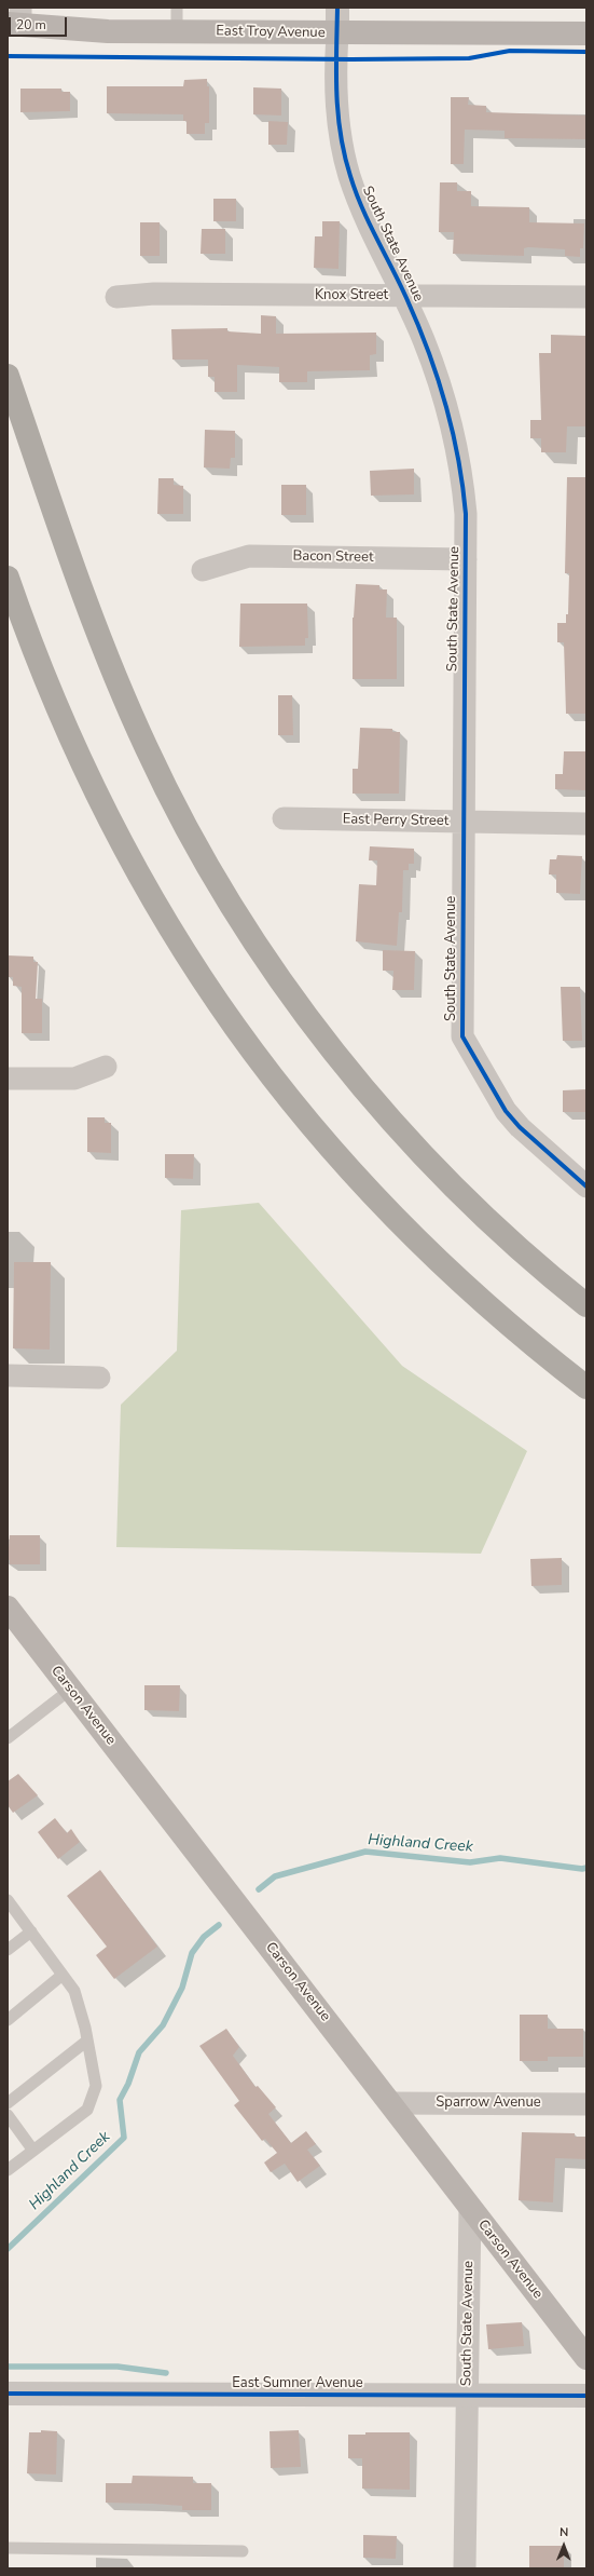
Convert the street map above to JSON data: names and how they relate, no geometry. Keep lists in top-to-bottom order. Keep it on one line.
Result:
{"streets":{"main road":["East Troy Avenue","Carson Avenue"],"street":["South State Avenue","Knox Street","Bacon Street","East Perry Street","Sparrow Avenue","East Sumner Avenue"]},"crossings":[["East Troy Avenue","South State Avenue"],["South State Avenue","Knox Street"],["South State Avenue","Bacon Street"],["South State Avenue","East Perry Street"],["South State Avenue","Carson Avenue"],["South State Avenue","East Sumner Avenue"],["Carson Avenue","Sparrow Avenue"]],"water":["Highland Creek"],"scale_bar":"20 m","north":"top"}
